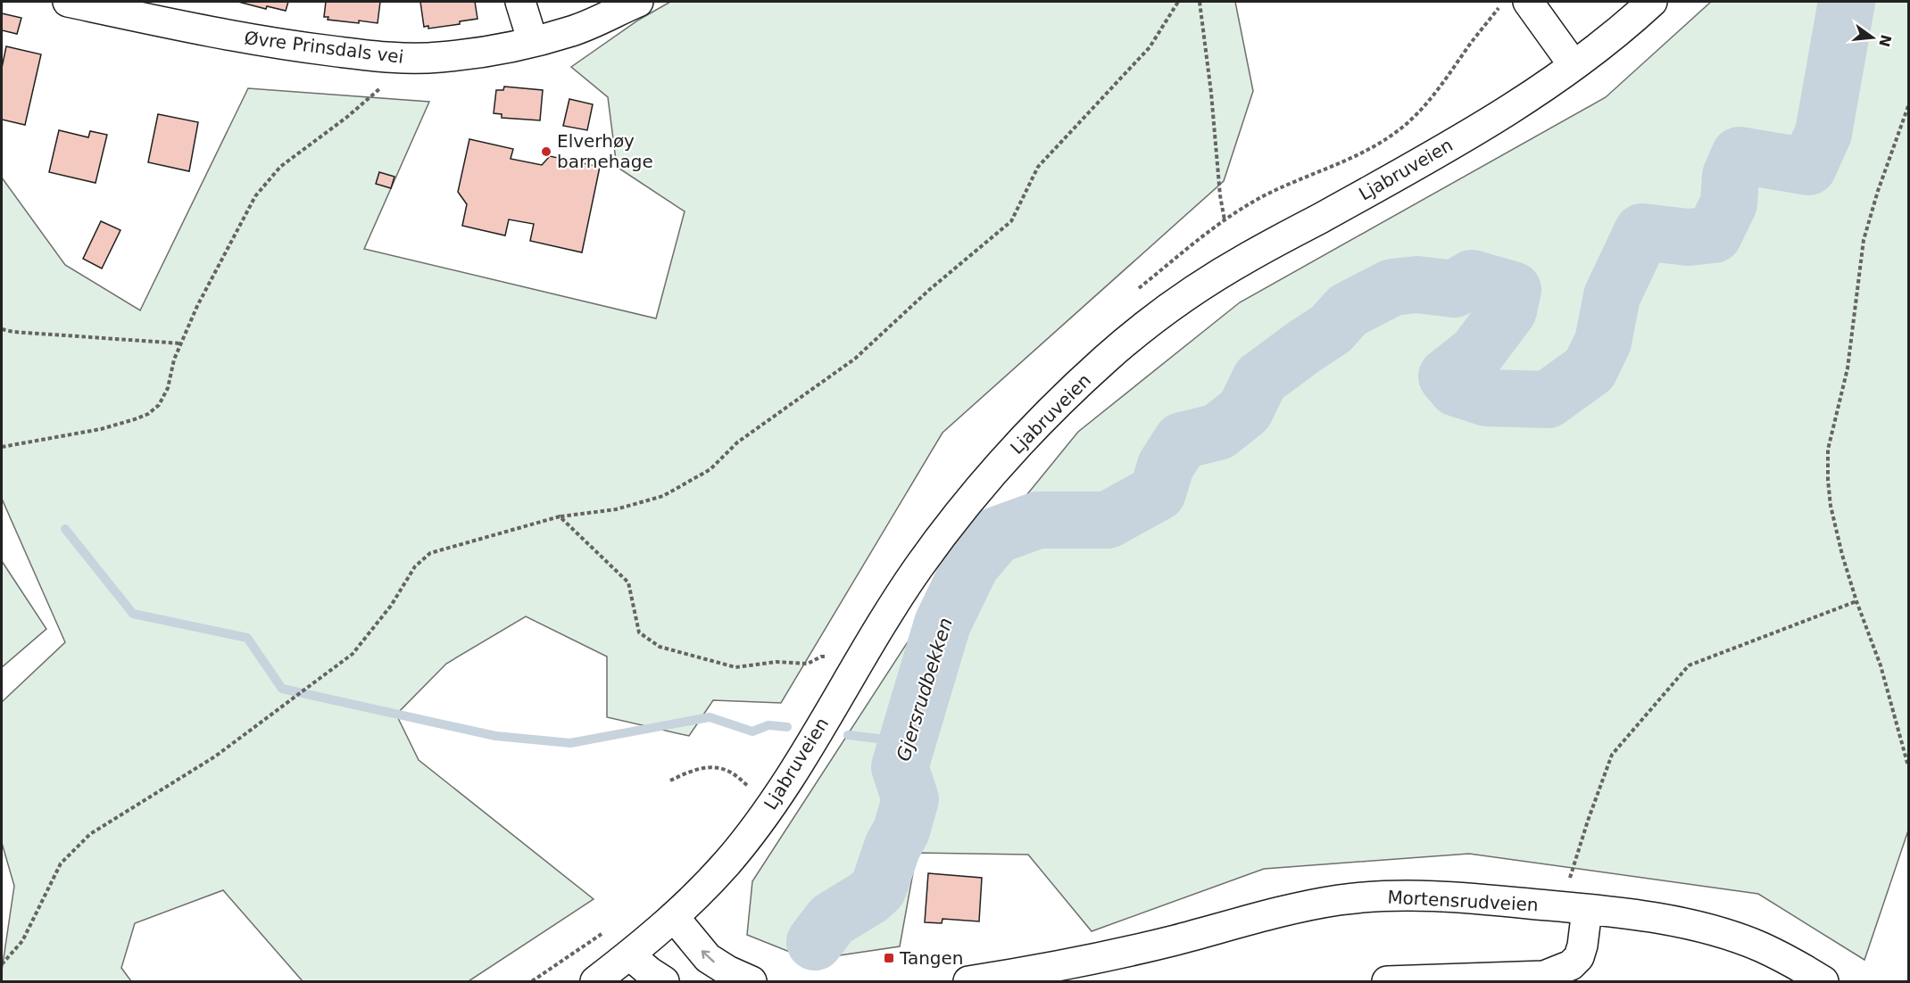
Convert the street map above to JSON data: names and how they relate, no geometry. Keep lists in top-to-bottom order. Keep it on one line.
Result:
{"streets":{"street":["Øvre Prinsdals vei","Ljabruveien","Mortensrudveien"]},"water":["Gjersrudbekken"],"places":{"other":["Elverhøy barnehage"],"transit":["Tangen"]},"north":"right"}
